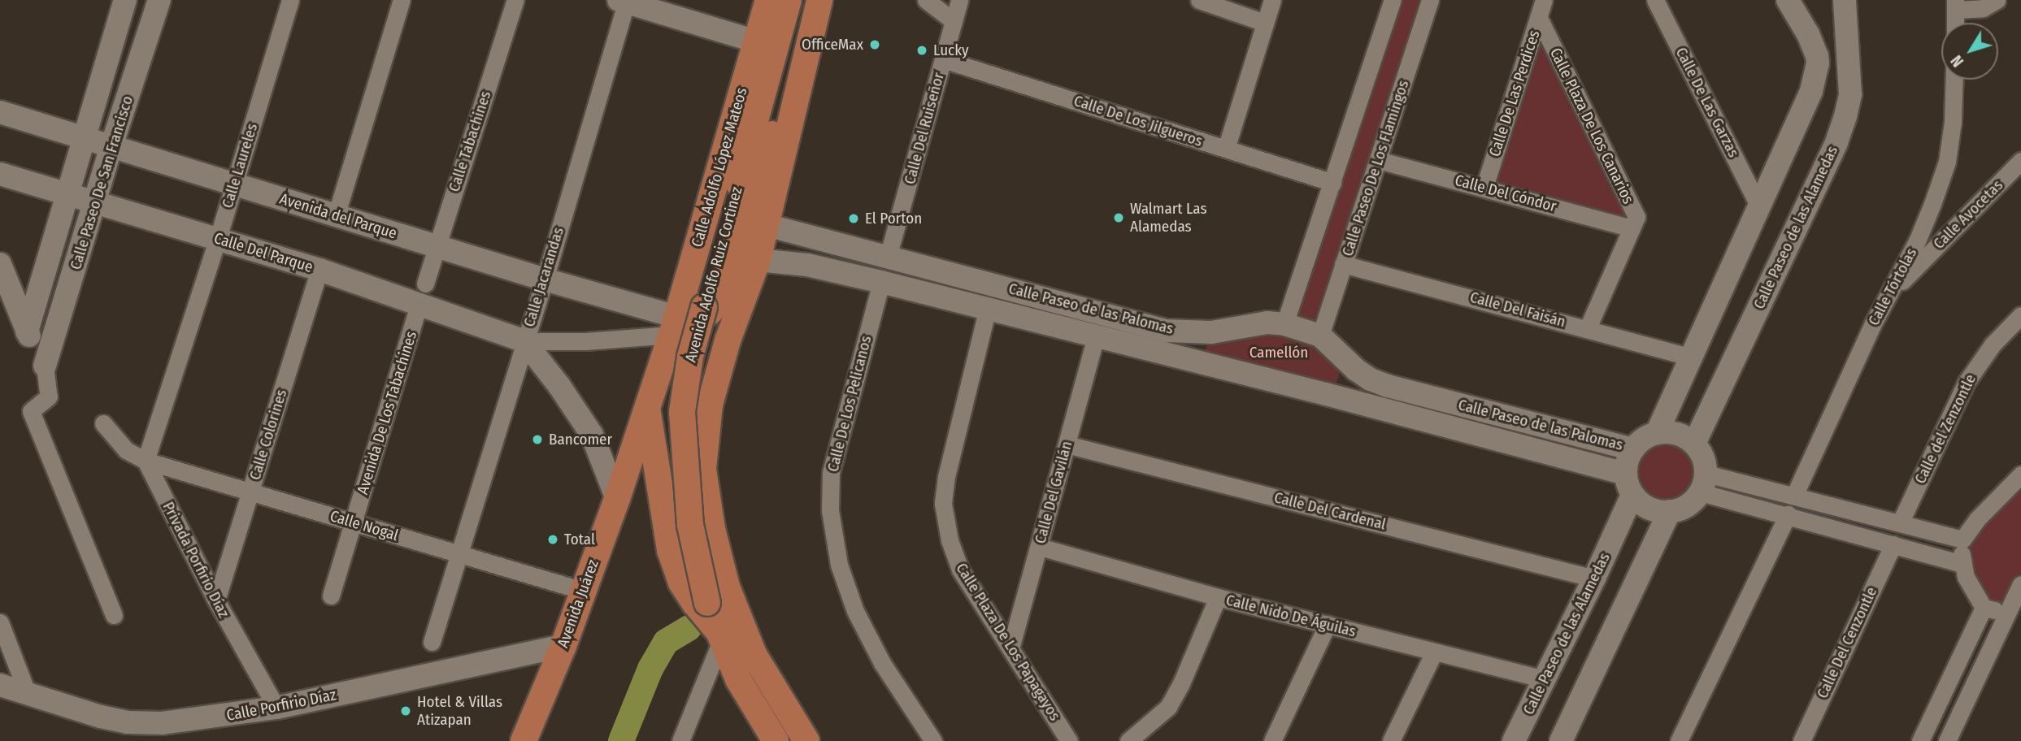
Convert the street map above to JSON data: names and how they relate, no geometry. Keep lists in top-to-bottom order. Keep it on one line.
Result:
{"streets":{"main road":["Calle Adolfo López Mateos","Avenida Adolfo Ruiz Cortinez","Avenida Juárez"],"street":["Calle De Las Perdices","Calle De Las Garzas","Calle De Los Jilgueros","Calle Plaza De Los Canarios","Calle Del Ruiseñor","Calle Tabachines","Calle Laureles","Calle Paseo De Los Flamingos","Calle Paseo De San Francisco","Calle Del Cóndor","Calle Avocetas","Avenida del Parque","Calle Paseo de las Alamedas","Calle Del Parque","Calle Jacarandas","Calle Tórtolas","Calle Paseo de las Palomas","Calle Del Faisán","Calle De Los Pelicanos","Avenida De Los Tabachines","Calle del Zenzontle","Calle Colorines","Calle Del Gavilán","Calle Del Cardenal","Calle Nogal","Privada Porfirio Díaz","Calle Nido De Águilas","Calle Plaza De Los Papagayos","Calle Del Cenzontle","Calle Porfirio Díaz"]},"crossings":[["Calle De Las Perdices","Calle Plaza De Los Canarios"],["Calle De Las Perdices","Calle Del Cóndor"],["Calle De Los Jilgueros","Calle Del Ruiseñor"],["Calle Plaza De Los Canarios","Calle Del Cóndor"],["Calle Plaza De Los Canarios","Calle Del Faisán"],["Calle Del Ruiseñor","Calle Paseo de las Palomas"],["Calle Tabachines","Avenida del Parque"],["Calle Tabachines","Calle Del Parque"],["Calle Tabachines","Avenida De Los Tabachines"],["Calle Laureles","Avenida del Parque"],["Calle Laureles","Calle Del Parque"],["Calle Laureles","Calle Nogal"],["Calle Laureles","Privada Porfirio Díaz"],["Calle Adolfo López Mateos","Avenida del Parque"],["Calle Adolfo López Mateos","Calle Del Parque"],["Calle Adolfo López Mateos","Avenida Juárez"],["Calle Paseo De Los Flamingos","Calle Del Cóndor"],["Calle Paseo De Los Flamingos","Calle Paseo de las Palomas"],["Calle Paseo De Los Flamingos","Calle Del Faisán"],["Calle Paseo De San Francisco","Avenida del Parque"],["Calle Paseo De San Francisco","Calle Del Parque"],["Calle Avocetas","Calle Tórtolas"],["Avenida del Parque","Calle Del Parque"],["Avenida del Parque","Calle Jacarandas"],["Avenida del Parque","Avenida Juárez"],["Calle Paseo de las Alamedas","Calle Paseo de las Palomas"],["Calle Paseo de las Alamedas","Calle Del Cardenal"],["Calle Paseo de las Alamedas","Calle Nido De Águilas"],["Calle Del Parque","Calle Jacarandas"],["Calle Del Parque","Avenida De Los Tabachines"],["Calle Del Parque","Calle Colorines"],["Calle Del Parque","Avenida Juárez"],["Avenida Adolfo Ruiz Cortinez","Calle Paseo de las Palomas"],["Calle Jacarandas","Calle Nogal"],["Calle Paseo de las Palomas","Calle De Los Pelicanos"],["Calle Paseo de las Palomas","Calle Del Gavilán"],["Calle Paseo de las Palomas","Calle Plaza De Los Papagayos"],["Avenida De Los Tabachines","Calle Nogal"],["Calle Colorines","Calle Nogal"],["Calle Colorines","Privada Porfirio Díaz"],["Calle Del Gavilán","Calle Del Cardenal"],["Calle Del Gavilán","Calle Nido De Águilas"],["Calle Del Gavilán","Calle Plaza De Los Papagayos"],["Calle Nogal","Privada Porfirio Díaz"],["Calle Nogal","Avenida Juárez"],["Privada Porfirio Díaz","Calle Porfirio Díaz"],["Avenida Juárez","Calle Porfirio Díaz"]],"parks":["Camellón"],"places":["OfficeMax","Lucky","Walmart Las Alamedas","El Porton","Bancomer","Total","Hotel & Villas Atizapan"],"north":"bottom left"}
